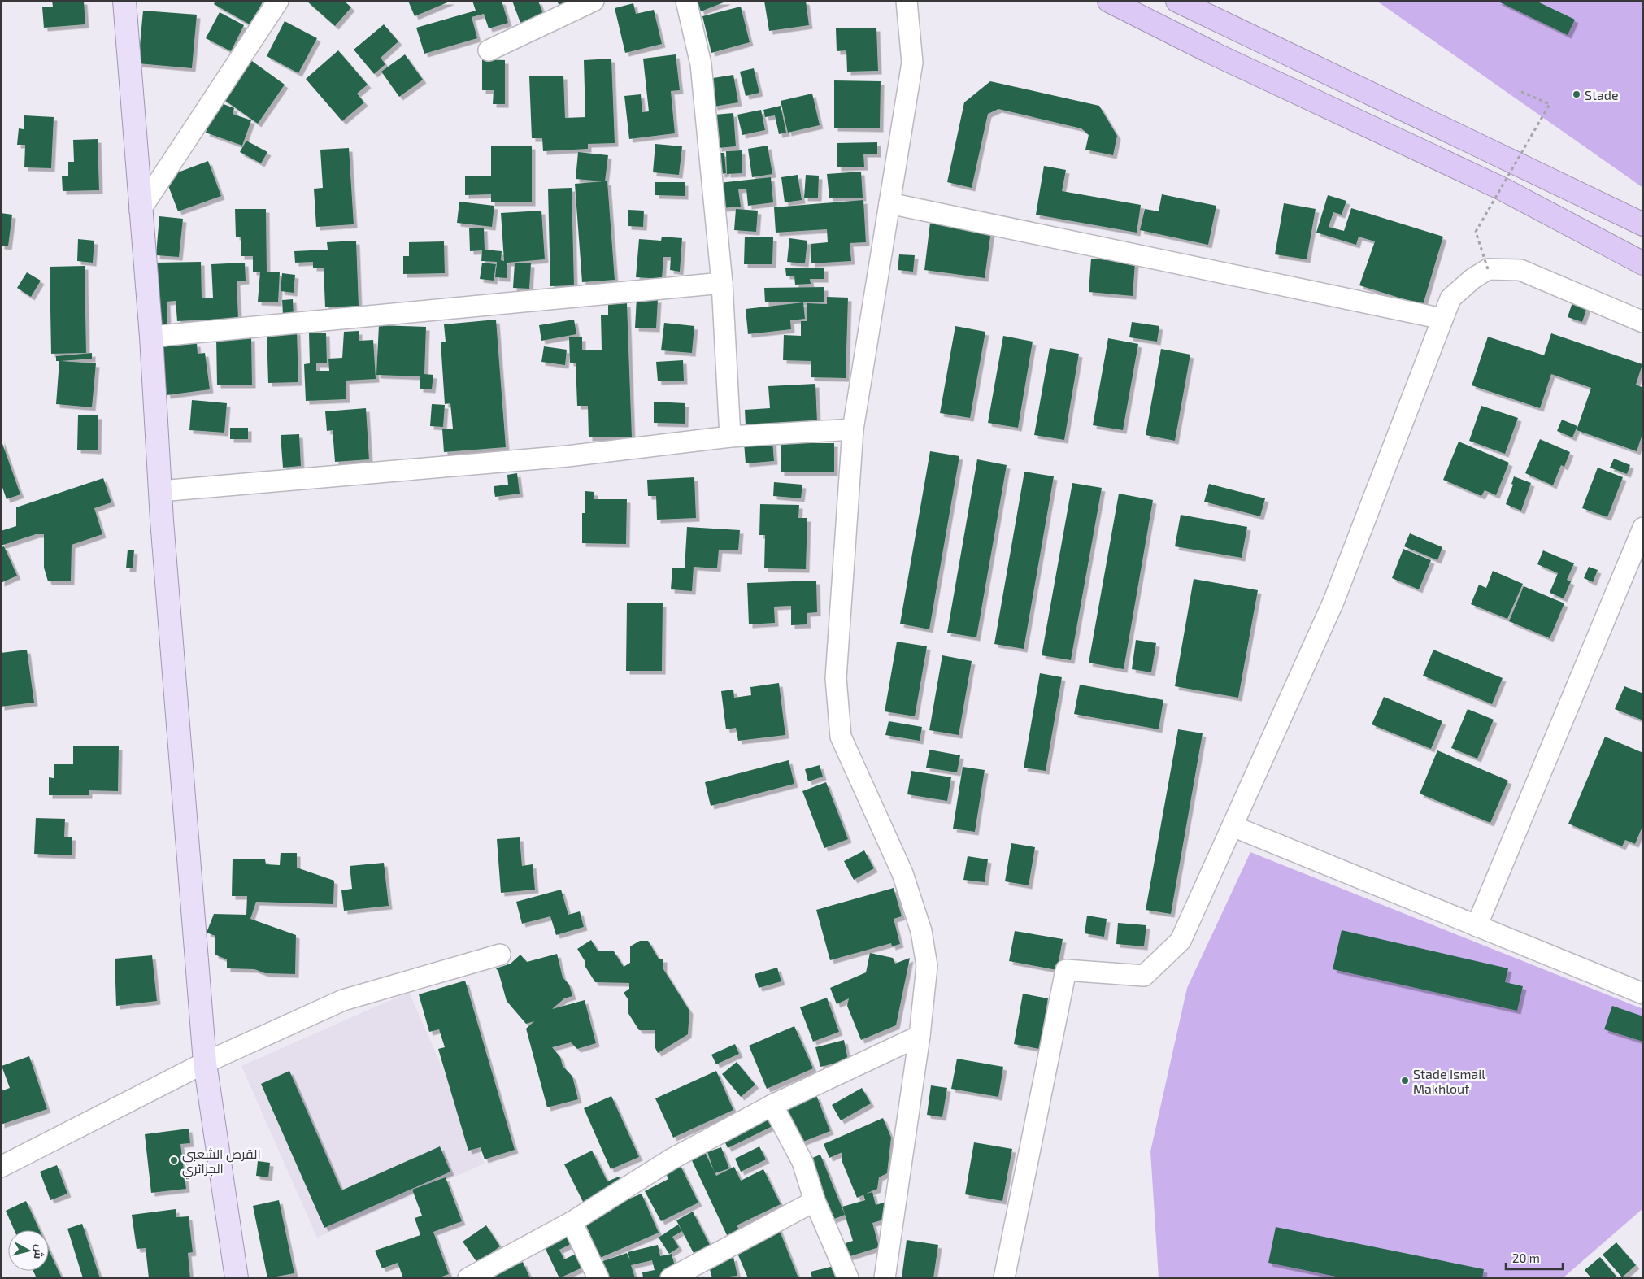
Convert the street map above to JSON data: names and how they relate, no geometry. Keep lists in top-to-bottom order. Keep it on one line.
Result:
{"places":["Stade","Stade Ismail Makhlouf","القرص الشعبي الجزائري"],"scale_bar":"20 m","north":"right"}
